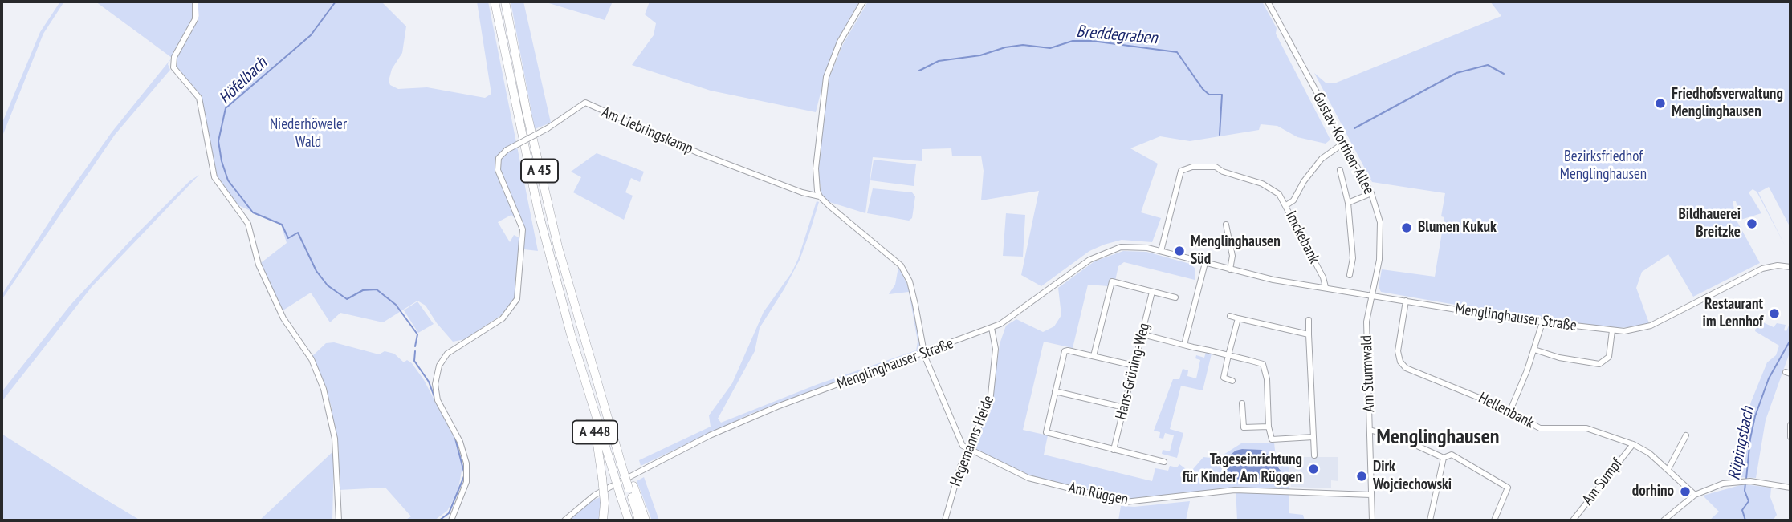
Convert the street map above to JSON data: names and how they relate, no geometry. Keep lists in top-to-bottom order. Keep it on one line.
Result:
{"streets":{"highway":["A 45","A 448"],"street":["Am Liebringskamp","Gustav-Korthen-Allee","Imckebank","Menglinghauser Straße","Hans-Grüning-Weg","Am Sturmwald","Hellenbank","Hegemanns Heide","Am Sumpf","Am Rüggen"]},"crossings":[["Gustav-Korthen-Allee","Imckebank"],["Gustav-Korthen-Allee","Menglinghauser Straße"],["Gustav-Korthen-Allee","Am Sturmwald"],["A 45","A 448"],["Imckebank","Menglinghauser Straße"],["Menglinghauser Straße","Am Sturmwald"],["Menglinghauser Straße","Hellenbank"],["Menglinghauser Straße","Hegemanns Heide"],["Am Sturmwald","Am Rüggen"],["Hellenbank","Am Sumpf"],["Hegemanns Heide","Am Rüggen"]],"districts":["Menglinghausen"],"water":["Breddegraben","Höfelbach","Rüpingsbach"],"parks":["Niederhöweler Wald","Bezirksfriedhof Menglinghausen"],"places":["Friedhofsverwaltung Menglinghausen","Bildhauerei Breitzke","Blumen Kukuk","Menglinghausen Süd","Restaurant im Lennhof","Tageseinrichtung für Kinder Am Rüggen","Dirk Wojciechowski","dorhino"]}
